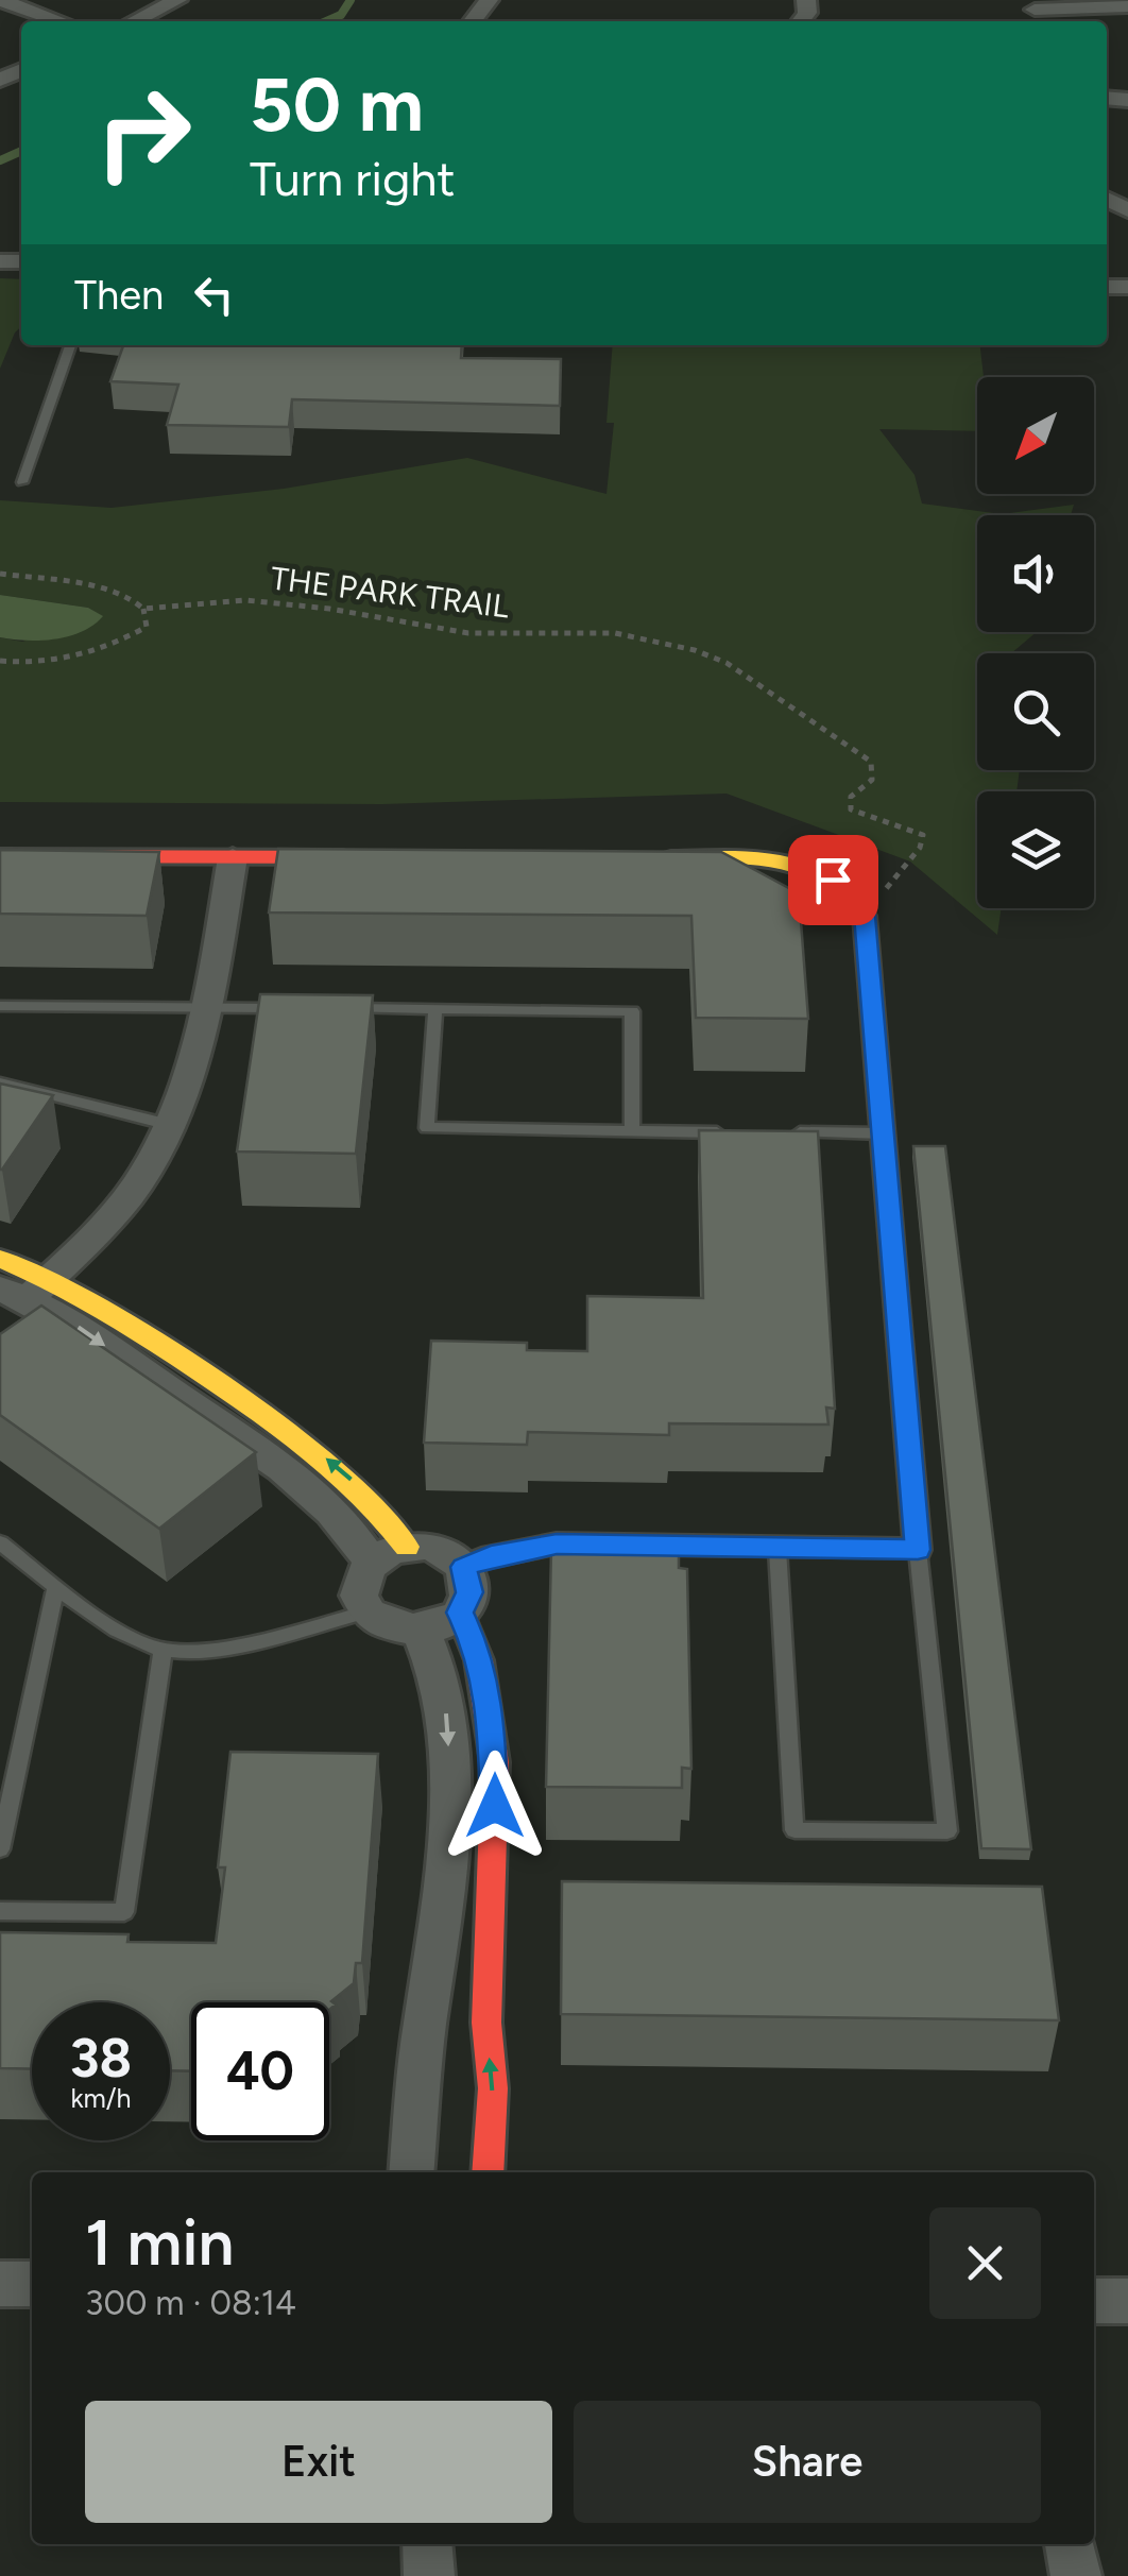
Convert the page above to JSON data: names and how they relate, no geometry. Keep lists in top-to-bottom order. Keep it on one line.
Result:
{"streets":{"path":["THE PARK TRAIL"]},"north":"bottom left","page":{"turn":["50 m","Turn right"],"then":"Then","speed":"38 km/h","limit":"40","heading":["1 min","300 m · 08:14"],"buttons":["Exit","Share"]}}
